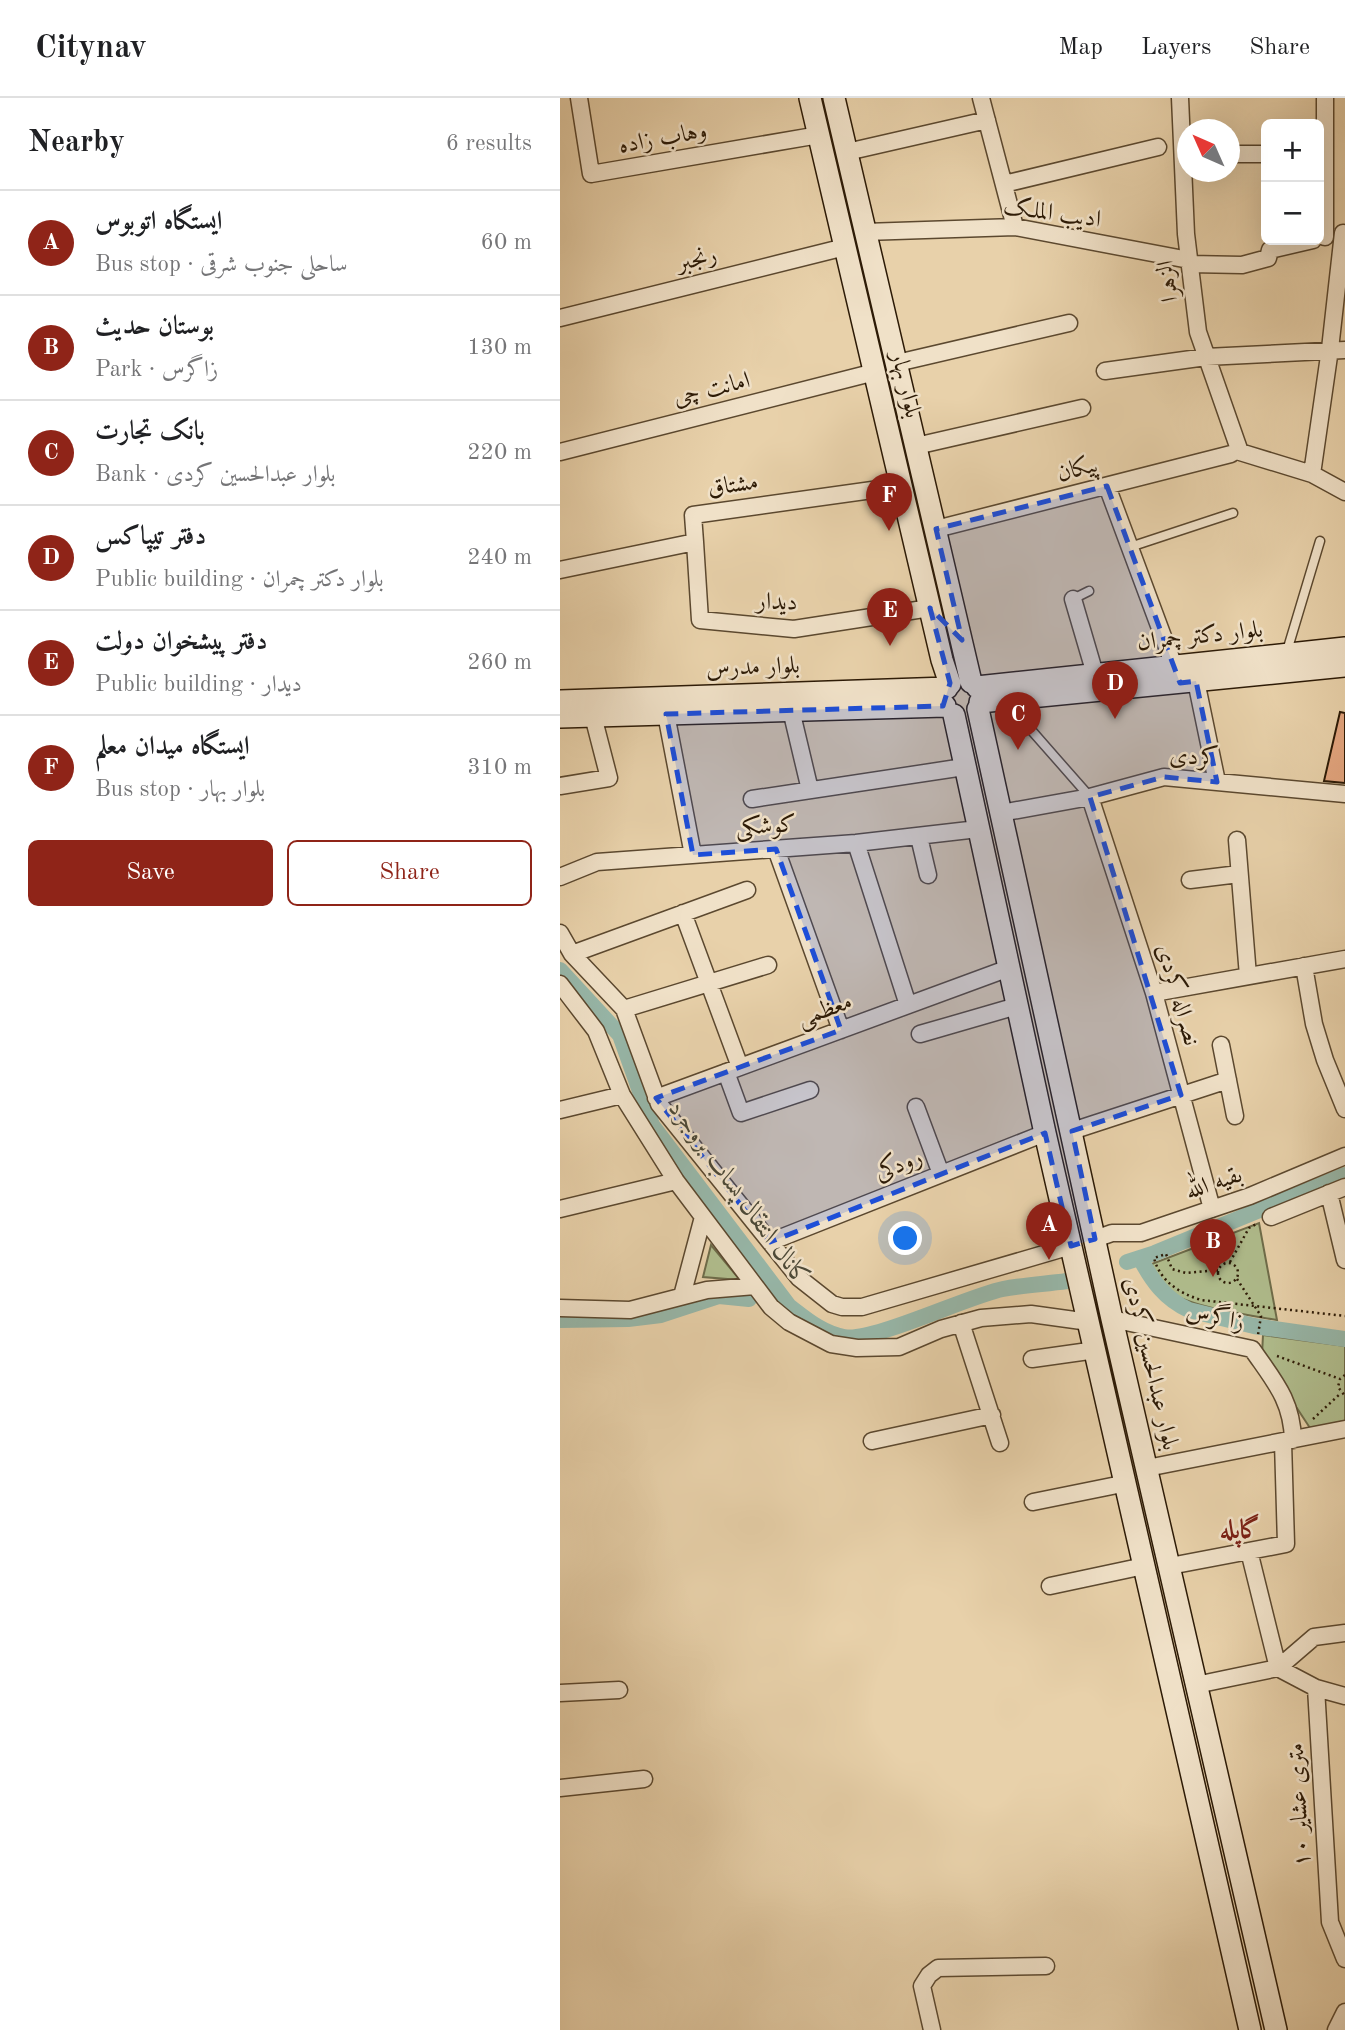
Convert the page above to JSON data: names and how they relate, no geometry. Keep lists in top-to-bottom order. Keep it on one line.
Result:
{"streets":{"main road":["بلوار بهار","بلوار دکتر چمران","بلوار مدرس","بلوار عبدالحسین کردی"],"street":["وهاب زاده","ادیب الملک","رنجبر","الزهرا","امانت چی","پیکان","مشتاق","دیدار","کردی","کوشکی","نصراله کردی","معظمی","رودکی","بقیه الله","زاگرس","۱۰ متری عشایر"]},"crossings":[["وهاب زاده","بلوار بهار"],["ادیب الملک","الزهرا"],["ادیب الملک","بلوار بهار"],["رنجبر","بلوار بهار"],["الزهرا","پیکان"],["بلوار بهار","امانت چی"],["بلوار بهار","پیکان"],["بلوار بهار","مشتاق"],["بلوار بهار","دیدار"],["بلوار بهار","بلوار دکتر چمران"],["بلوار بهار","بلوار مدرس"],["بلوار بهار","بلوار عبدالحسین کردی"],["مشتاق","دیدار"],["بلوار دکتر چمران","بلوار مدرس"],["بلوار دکتر چمران","بلوار عبدالحسین کردی"],["بلوار مدرس","بلوار عبدالحسین کردی"],["کردی","نصراله کردی"],["کردی","بلوار عبدالحسین کردی"],["کوشکی","بلوار عبدالحسین کردی"],["نصراله کردی","بقیه الله"],["معظمی","بلوار عبدالحسین کردی"],["رودکی","بلوار عبدالحسین کردی"],["بقیه الله","بلوار عبدالحسین کردی"],["زاگرس","بلوار عبدالحسین کردی"]],"districts":["گاپله"],"water":["کانال انتقال پساب بروجرد"],"north":"top left","page":{"header":"Citynav","nav":["Map","Layers","Share"],"heading":["Nearby","6 results"],"map_buttons":["+","−"],"list":[{"mark":"A","name":"ایستگاه اتوبوس","note":"Bus stop · ساحلی جنوب شرقی","value":"60 m"},{"mark":"B","name":"بوستان حدیث","note":"Park · زاگرس","value":"130 m"},{"mark":"C","name":"بانک تجارت","note":"Bank · بلوار عبدالحسین کردی","value":"220 m"},{"mark":"D","name":"دفتر تیپاکس","note":"Public building · بلوار دکتر چمران","value":"240 m"},{"mark":"E","name":"دفتر پیشخوان دولت","note":"Public building · دیدار","value":"260 m"},{"mark":"F","name":"ایستگاه میدان معلم","note":"Bus stop · بلوار بهار","value":"310 m"}],"pins":["F","E","D","C","A","B"],"buttons":["Save","Share"]}}
